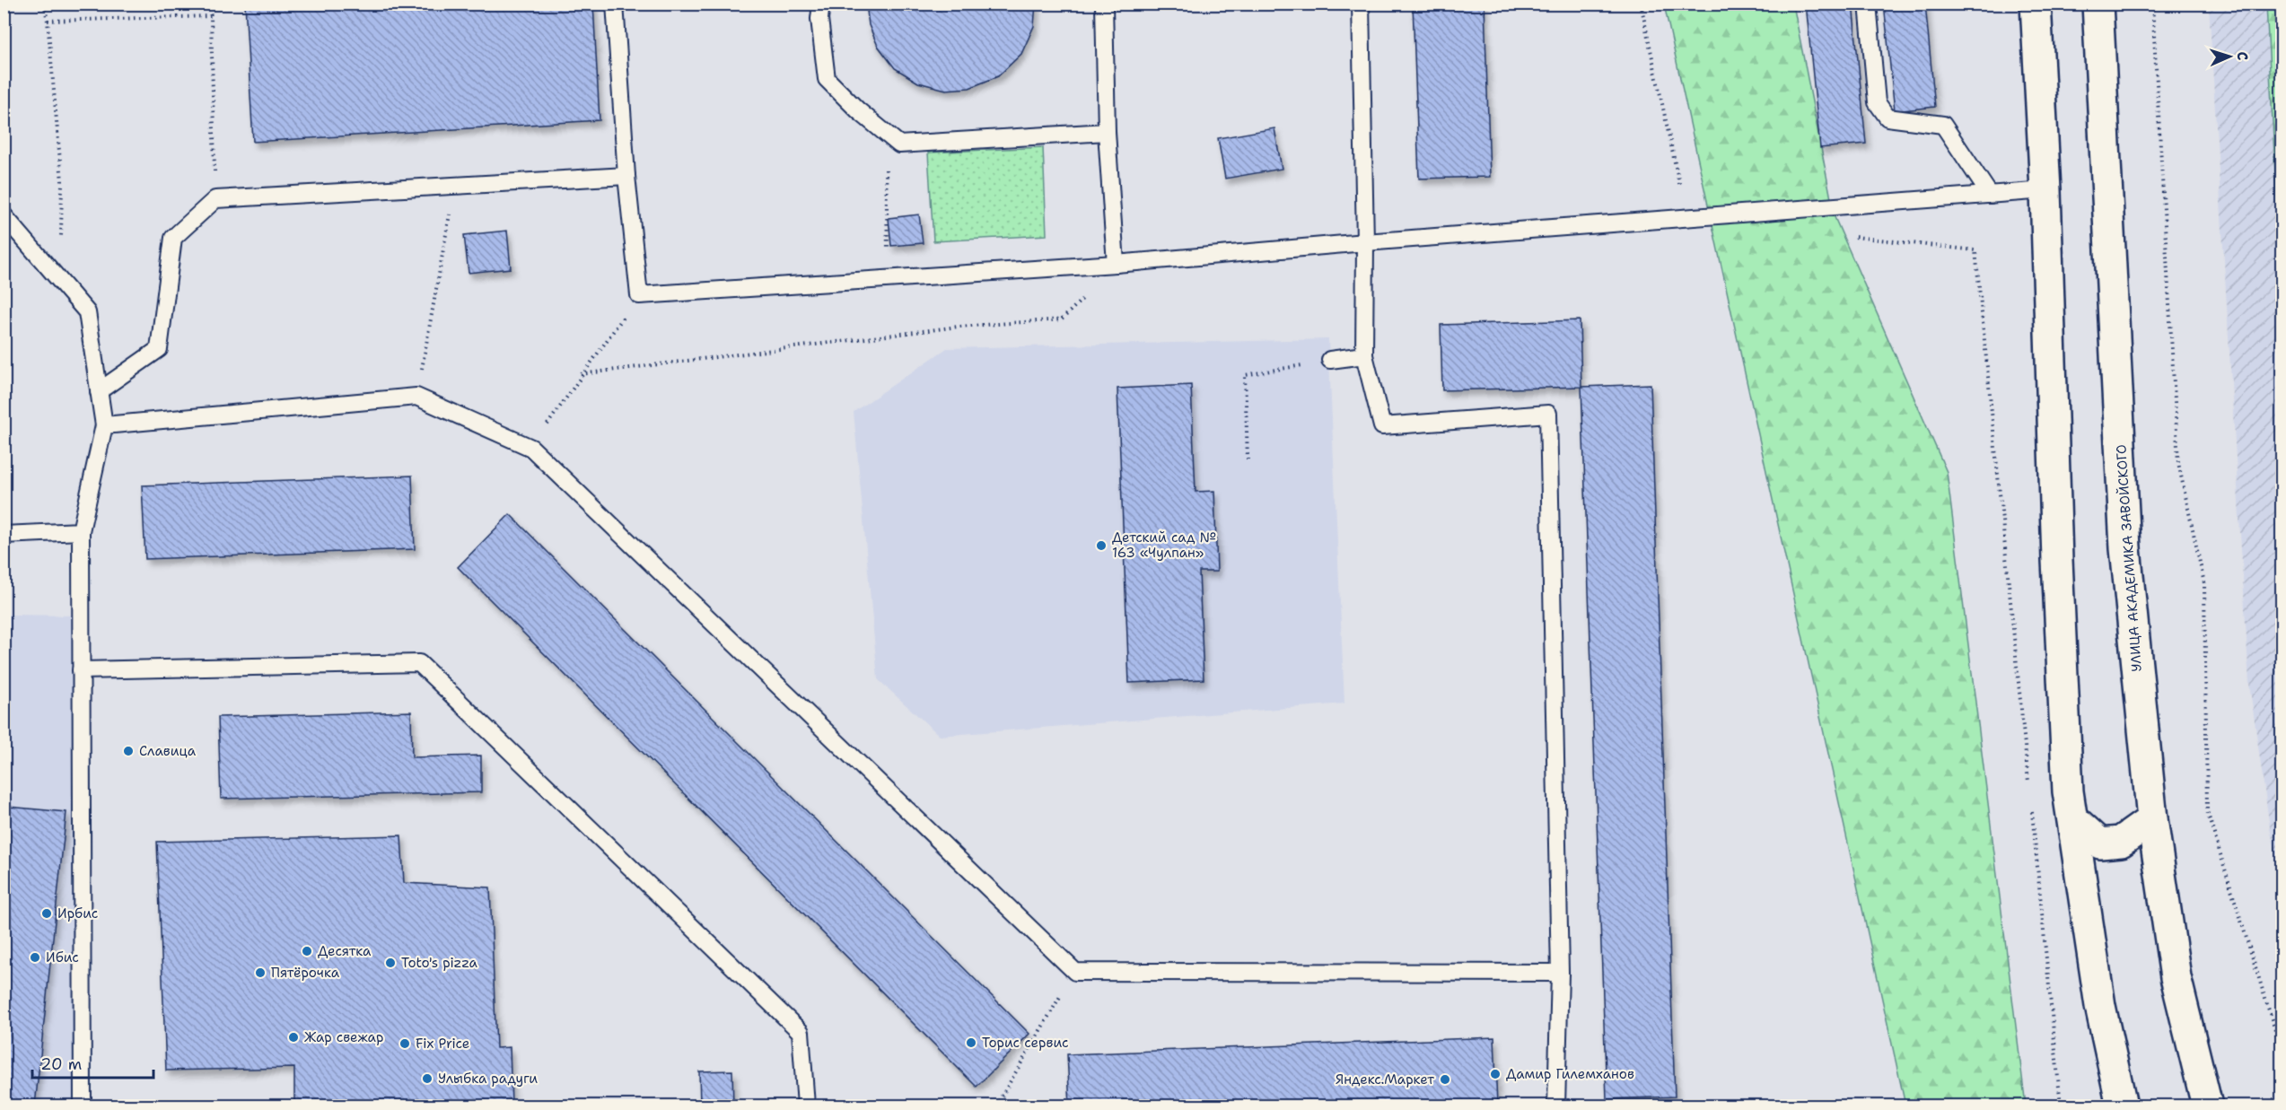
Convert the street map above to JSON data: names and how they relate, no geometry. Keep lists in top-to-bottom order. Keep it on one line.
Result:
{"streets":{"street":["УЛИЦА АКАДЕМИКА ЗАВОЙСКОГО"]},"places":["Детский сад № 163 «Чулпан»","Славица","Ирбис","Десятка","Ибис","Toto's pizza","Пятёрочка","Жар свежар","Торис сервис","Fix Price","Дамир Гилемханов","Улыбка радуги","Яндекс.Маркет"],"scale_bar":"20 m","north":"right"}
